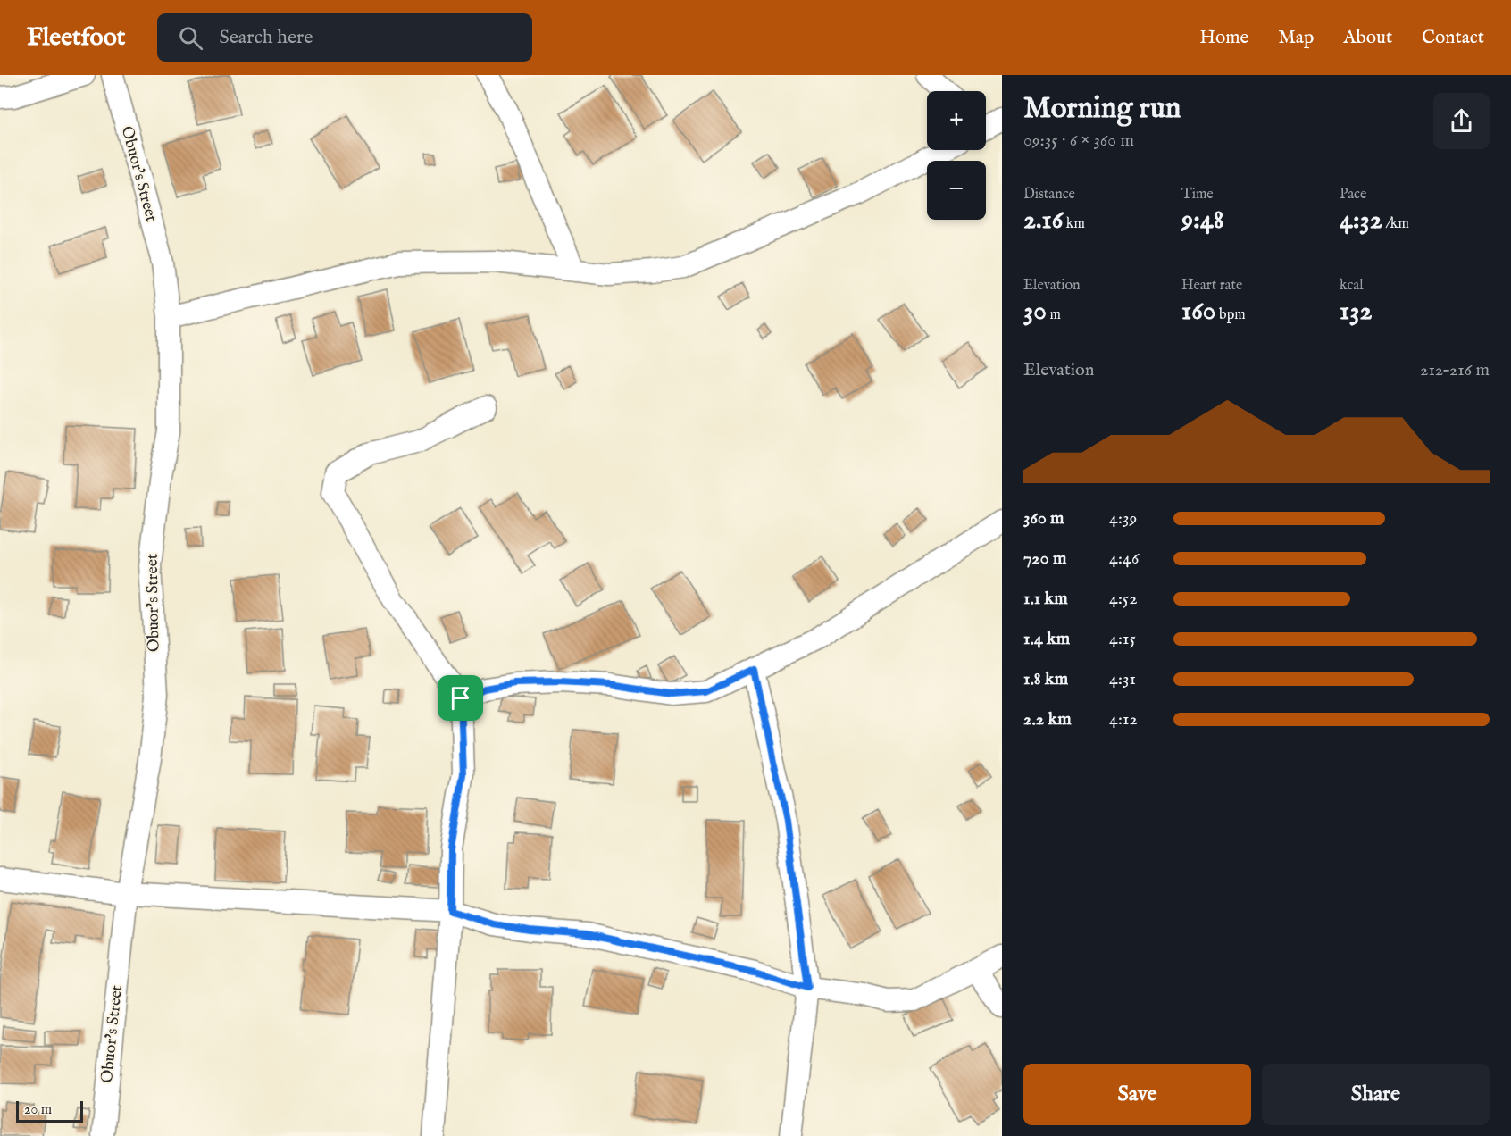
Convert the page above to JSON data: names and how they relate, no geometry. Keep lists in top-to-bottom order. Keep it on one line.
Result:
{"streets":{"street":["Obuor’s Street"]},"scale_bar":"20 m","page":{"header":"Fleetfoot","search":"Search here","nav":["Home","Map","About","Contact"],"heading":["Morning run","09:35 · 6 × 360 m"],"map_buttons":["+","−"],"stats":[["Distance","2.16 km"],["Time","9:48"],["Pace","4:32 /km"],["Elevation","30 m"],["Heart rate","160 bpm"],["kcal","132"]],"chart":["Elevation","212–216 m"],"list":[{"name":"360 m","note":"4:39"},{"name":"720 m","note":"4:46"},{"name":"1.1 km","note":"4:52"},{"name":"1.4 km","note":"4:15"},{"name":"1.8 km","note":"4:31"},{"name":"2.2 km","note":"4:12"}],"buttons":["Save","Share"],"scale":"20 m"}}
